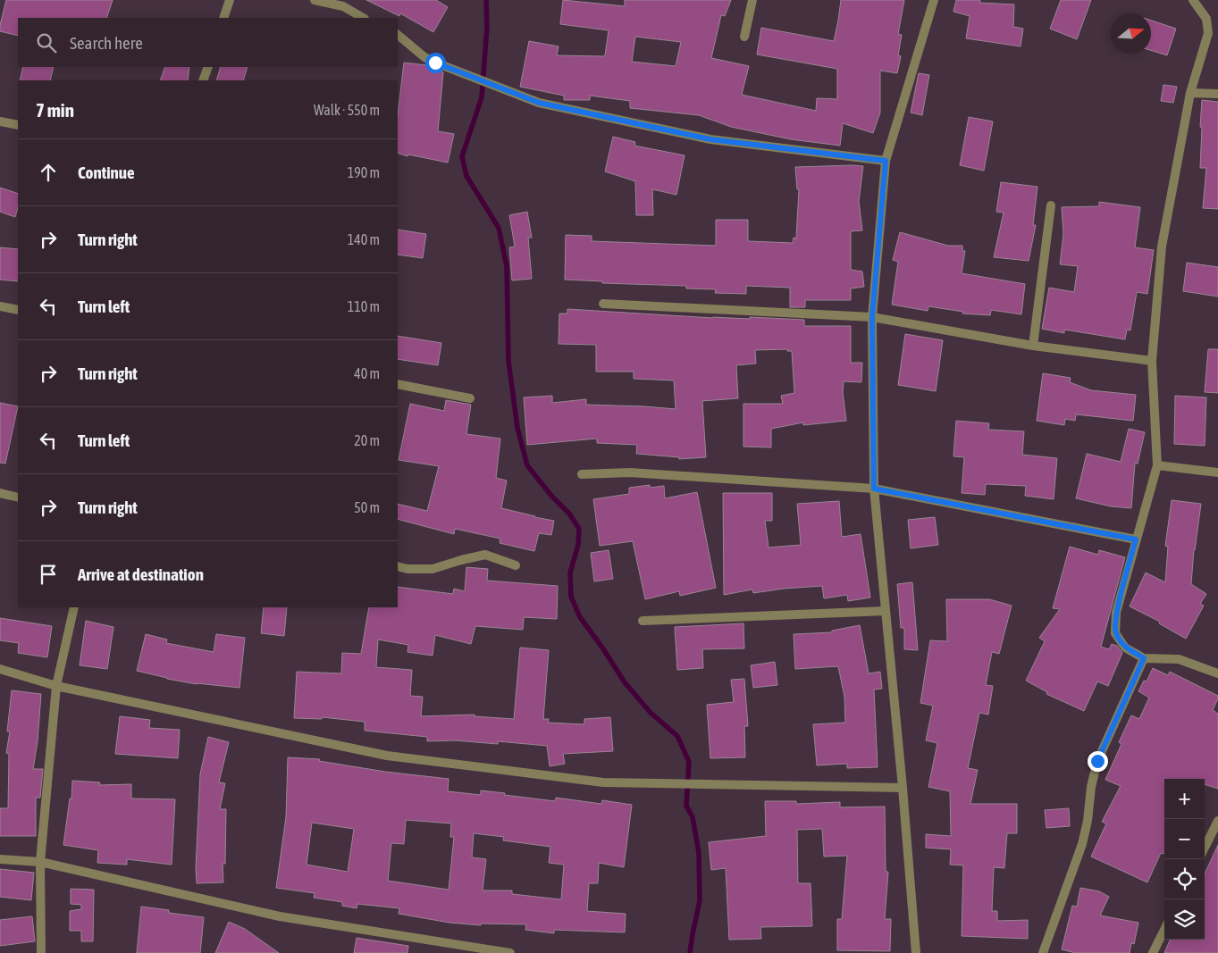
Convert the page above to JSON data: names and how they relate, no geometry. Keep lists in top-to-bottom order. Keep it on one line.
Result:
{"north":"right","page":{"search":"Search here","heading":["7 min","Walk · 550 m"],"list":[["Continue","190 m"],["Turn right","140 m"],["Turn left","110 m"],["Turn right","40 m"],["Turn left","20 m"],["Turn right","50 m"],"Arrive at destination"],"map_buttons":["+","−"]}}
